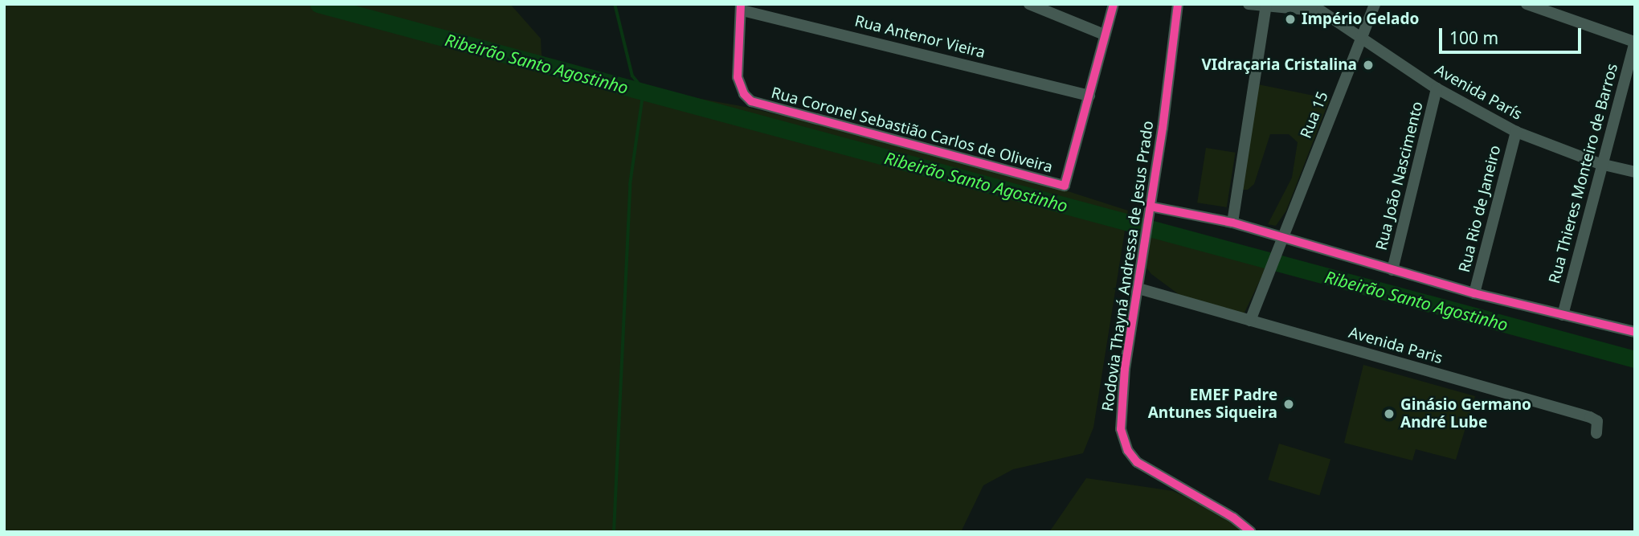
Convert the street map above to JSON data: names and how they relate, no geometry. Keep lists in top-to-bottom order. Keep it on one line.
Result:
{"streets":{"street":["Rua Antenor Vieira","Avenida París","Rua 15","Rua Coronel Sebastião Carlos de Oliveira","Rua Thieres Monteiro de Barros","Rua João Nascimento","Rua Rio de Janeiro","Rodovia Thayná Andressa de Jesus Prado","Avenida Paris"]},"crossings":[["Rua Antenor Vieira","Rua Coronel Sebastião Carlos de Oliveira"],["Avenida París","Rua 15"],["Avenida París","Rua Thieres Monteiro de Barros"],["Avenida París","Rua João Nascimento"],["Avenida París","Rua Rio de Janeiro"],["Rua 15","Avenida Paris"],["Rodovia Thayná Andressa de Jesus Prado","Avenida Paris"]],"water":["Ribeirão Santo Agostinho"],"places":["Império Gelado","VIdraçaria Cristalina","EMEF Padre Antunes Siqueira","Ginásio Germano André Lube"],"scale_bar":"100 m"}
